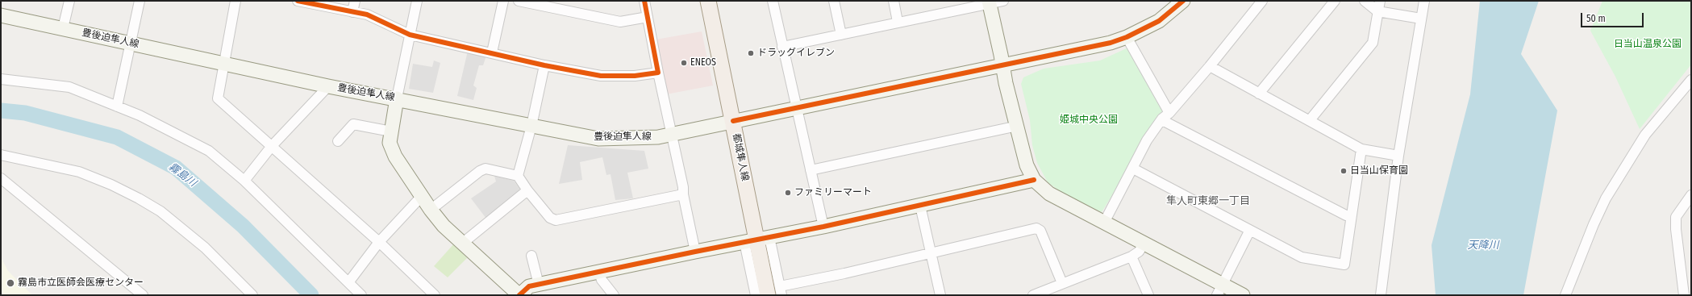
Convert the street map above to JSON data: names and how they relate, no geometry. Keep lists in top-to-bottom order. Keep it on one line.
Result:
{"streets":{"main road":["都城隼人線"],"street":["豊後迫隼人線"]},"crossings":[["豊後迫隼人線","都城隼人線"]],"districts":["隼人町東郷一丁目"],"water":["霧島川","天降川"],"parks":["日当山温泉公園","姫城中央公園"],"places":["ドラッグイレブン","ENEOS","日当山保育園","ファミリーマート","霧島市立医師会医療センター"],"scale_bar":"50 m"}
